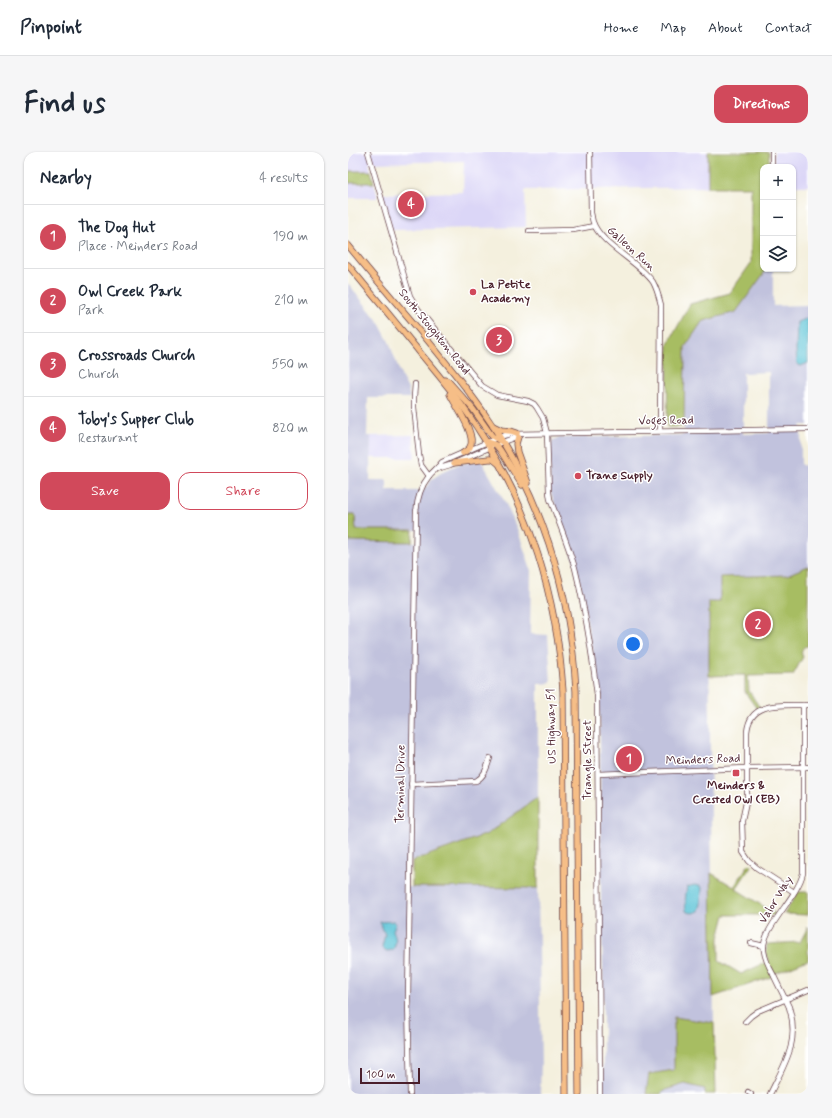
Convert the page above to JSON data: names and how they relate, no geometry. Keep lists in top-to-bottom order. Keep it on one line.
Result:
{"streets":{"main road":["South Stoughton Road","US Highway 51"],"street":["Galleon Run","Voges Road","Triangle Street","Meinders Road","Terminal Drive","Valor Way"]},"crossings":[["Galleon Run","Voges Road"],["South Stoughton Road","Voges Road"],["South Stoughton Road","US Highway 51"],["South Stoughton Road","Terminal Drive"],["Voges Road","US Highway 51"],["Voges Road","Triangle Street"],["Voges Road","Terminal Drive"],["US Highway 51","Terminal Drive"],["Triangle Street","Meinders Road"],["Meinders Road","Valor Way"]],"places":{"other":["La Petite Academy","Trane Supply"],"transit":["Meinders & Crested Owl (EB)"]},"scale_bar":"100 m","page":{"header":"Pinpoint","nav":["Home","Map","About","Contact"],"buttons":["Directions",["Save","Share"]],"title":"Find us","heading":["Nearby","4 results"],"map_buttons":["+","−"],"pins":["4","3","2","1"],"list":[{"mark":"1","name":"The Dog Hut","note":"Place · Meinders Road","value":"190 m"},{"mark":"2","name":"Owl Creek Park","note":"Park","value":"210 m"},{"mark":"3","name":"Crossroads Church","note":"Church","value":"550 m"},{"mark":"4","name":"Toby's Supper Club","note":"Restaurant","value":"820 m"}],"scale":"100 m"}}
